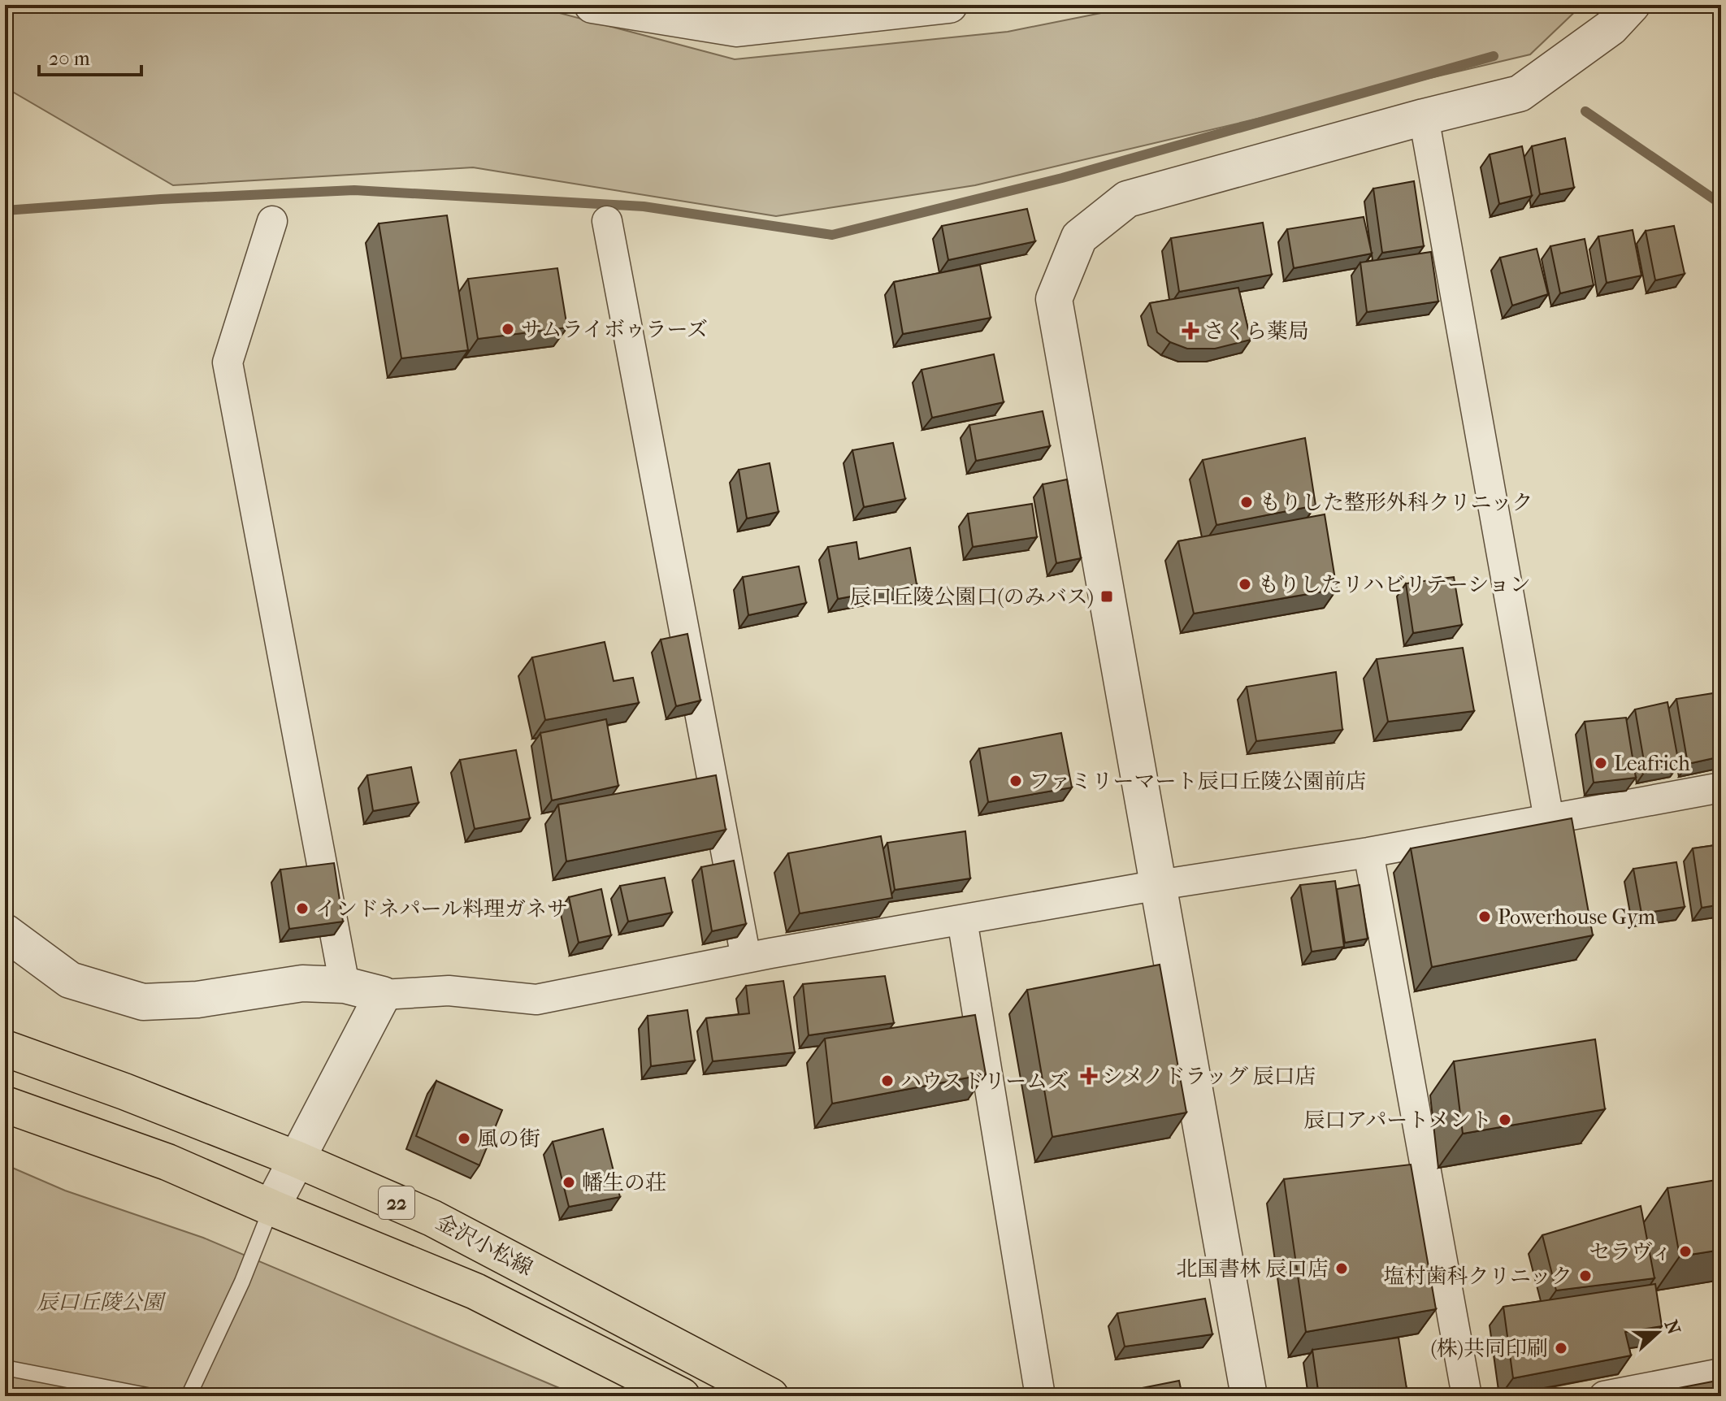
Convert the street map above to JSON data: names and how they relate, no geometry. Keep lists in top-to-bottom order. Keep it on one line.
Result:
{"streets":{"main road":["22","金沢小松線"]},"parks":["辰口丘陵公園"],"places":{"other":["サムライボゥラーズ","もりした整形外科クリニック","もりしたリハビリテーション","Leafrich","ファミリーマート辰口丘陵公園前店","インドネパール料理ガネサ","Powerhouse Gym","ハウスドリームズ","辰口アパートメント","風の街","幡生の荘","セラヴィ","北国書林 辰口店","塩村歯科クリニック","(株)共同印刷"],"health":["さくら薬局","シメノドラッグ 辰口店"],"transit":["辰口丘陵公園口(のみバス)"]},"scale_bar":"20 m","north":"right"}
